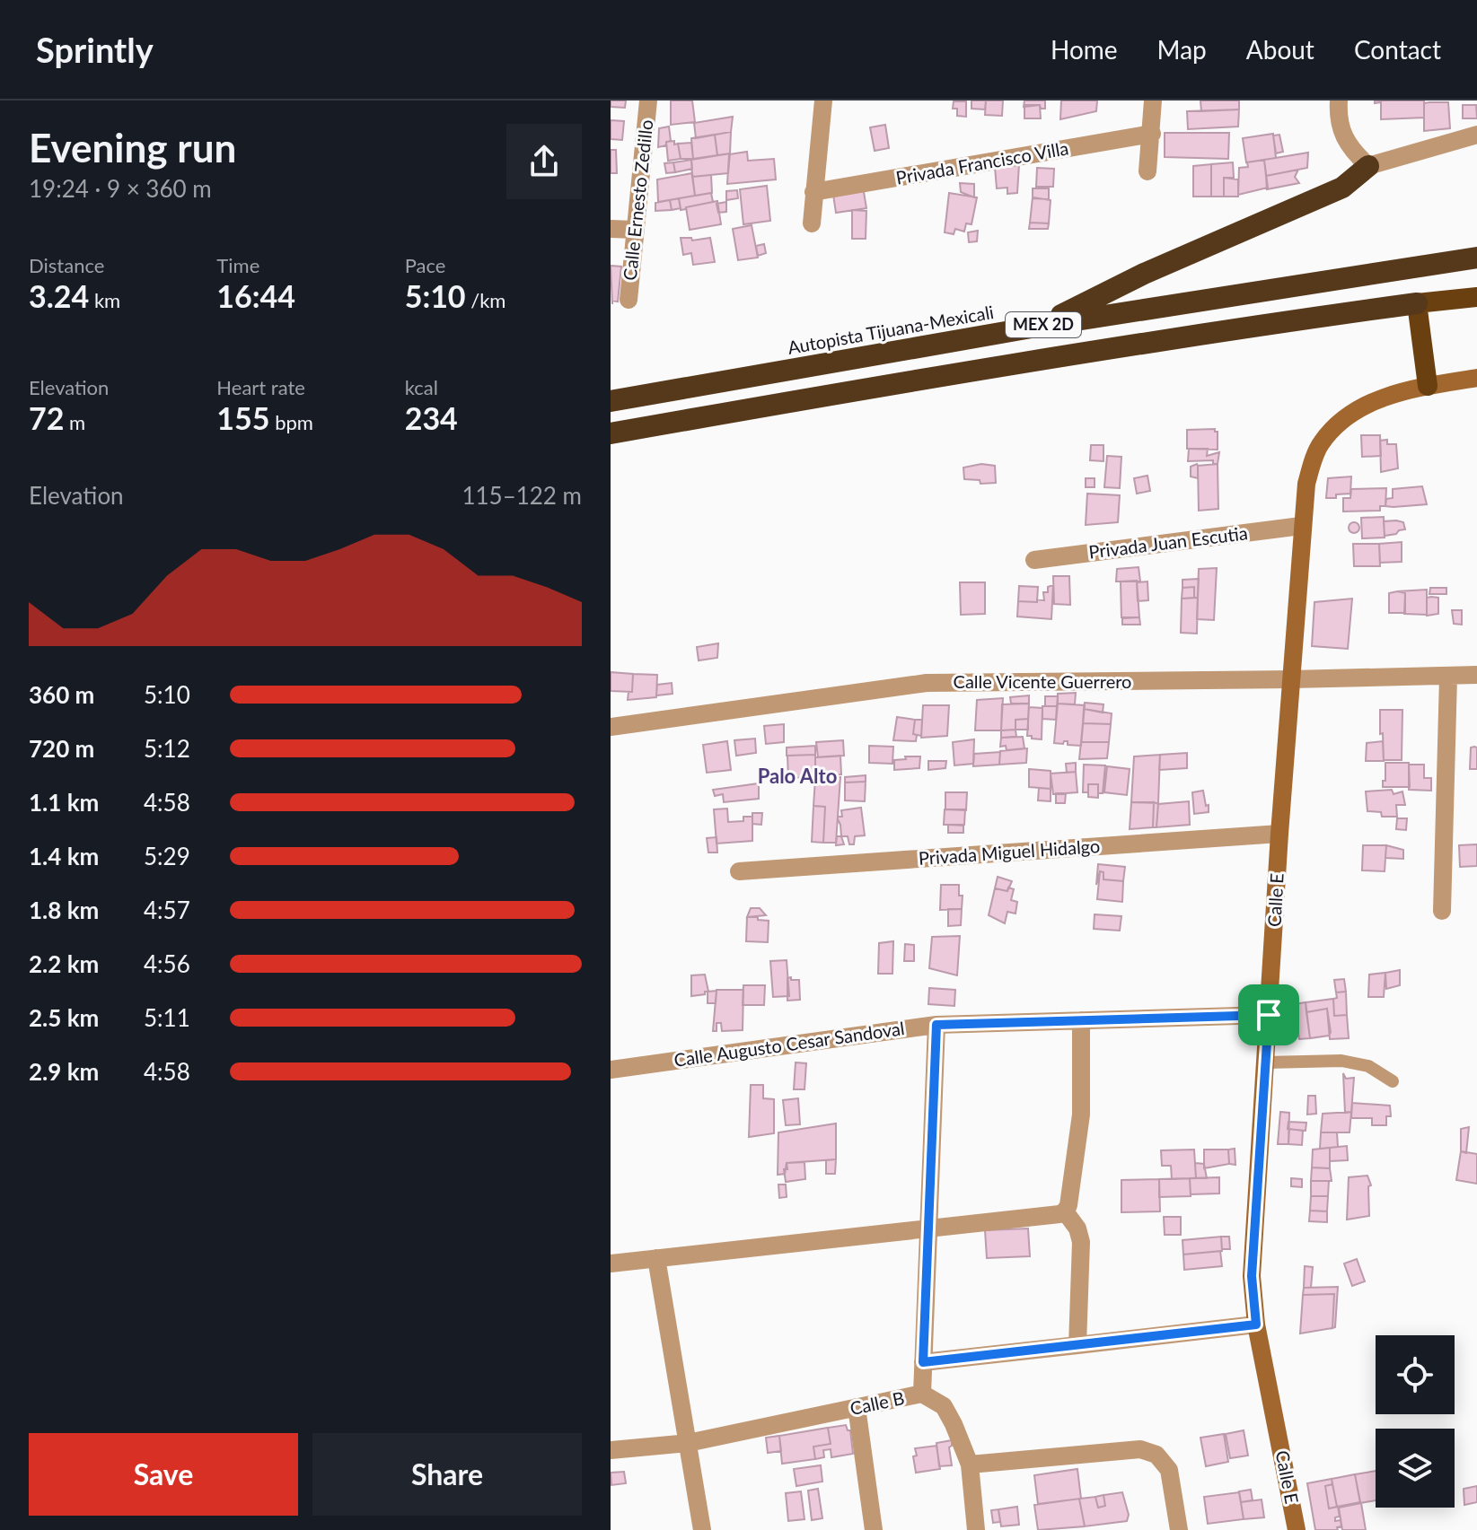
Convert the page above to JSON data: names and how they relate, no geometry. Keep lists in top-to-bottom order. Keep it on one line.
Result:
{"streets":{"highway":["MEX 2D","Autopista Tijuana-Mexicali"],"main road":["Calle E"],"street":["Privada Francisco Villa","Calle Ernesto Zedillo","Privada Juan Escutia","Calle Vicente Guerrero","Privada Miguel Hidalgo","Calle Augusto Cesar Sandoval","Calle B"]},"crossings":[["Privada Juan Escutia","Calle E"],["Calle Vicente Guerrero","Calle E"],["Privada Miguel Hidalgo","Calle E"],["Calle E","Calle Augusto Cesar Sandoval"]],"districts":["Palo Alto"],"page":{"header":"Sprintly","nav":["Home","Map","About","Contact"],"heading":["Evening run","19:24 · 9 × 360 m"],"stats":[["Distance","3.24 km"],["Time","16:44"],["Pace","5:10 /km"],["Elevation","72 m"],["Heart rate","155 bpm"],["kcal","234"]],"chart":["Elevation","115–122 m"],"list":[{"name":"360 m","note":"5:10"},{"name":"720 m","note":"5:12"},{"name":"1.1 km","note":"4:58"},{"name":"1.4 km","note":"5:29"},{"name":"1.8 km","note":"4:57"},{"name":"2.2 km","note":"4:56"},{"name":"2.5 km","note":"5:11"},{"name":"2.9 km","note":"4:58"}],"buttons":["Save","Share"]}}
